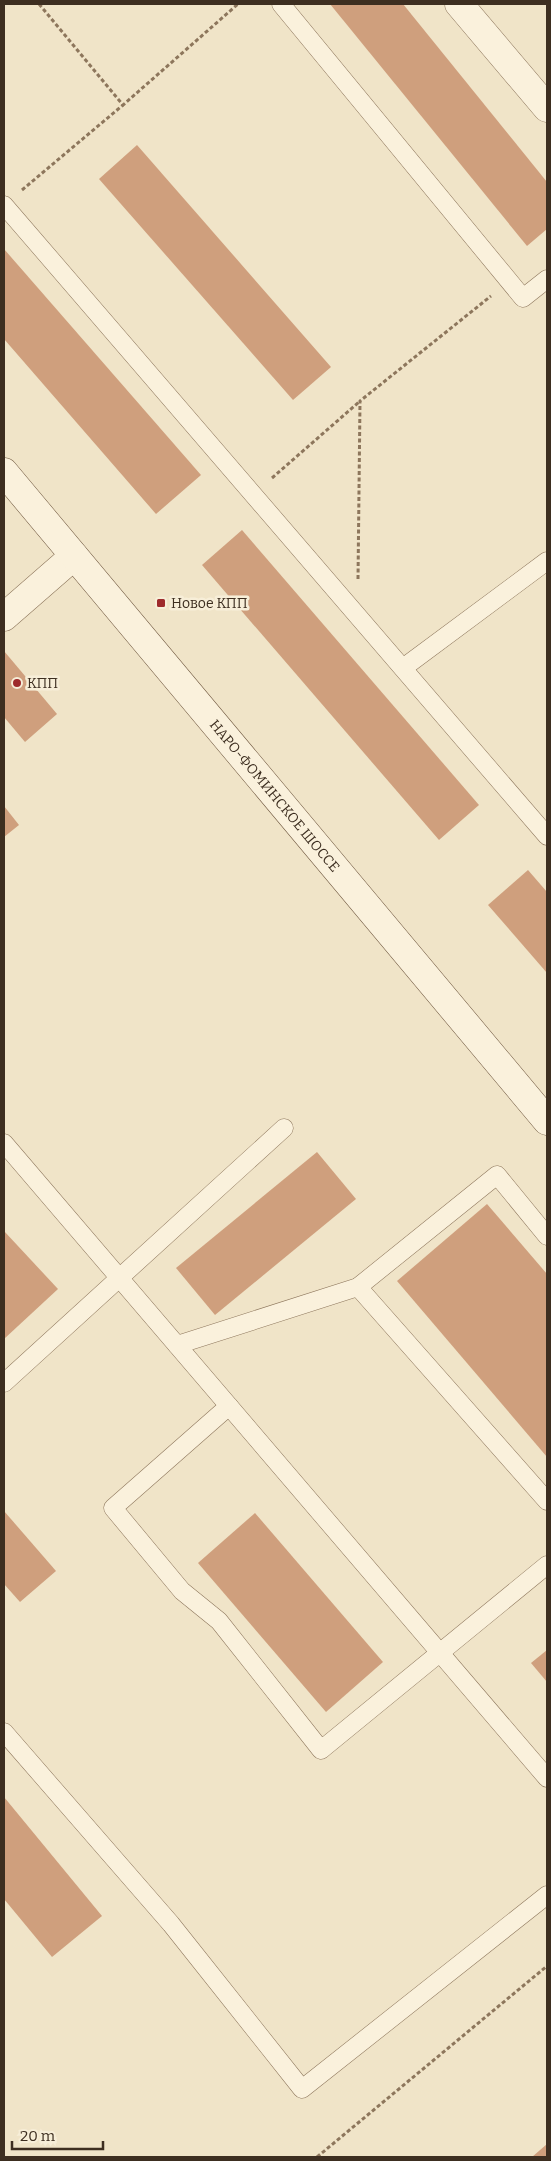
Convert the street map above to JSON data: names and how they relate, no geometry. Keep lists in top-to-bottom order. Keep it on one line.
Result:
{"streets":{"main road":["НАРО-ФОМИНСКОЕ ШОССЕ"]},"places":{"transit":["Новое КПП"],"other":["КПП"]},"scale_bar":"20 m"}
